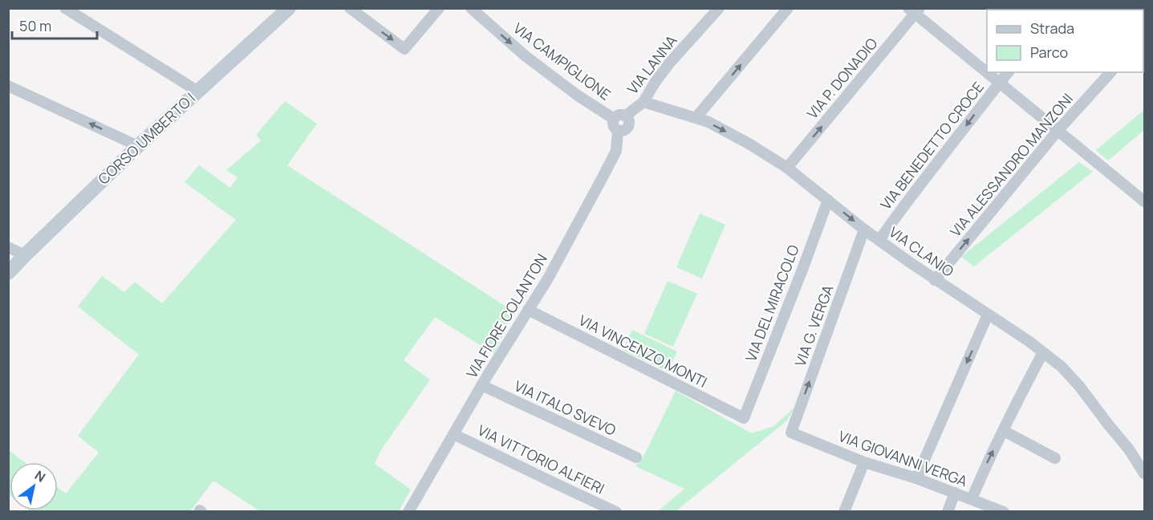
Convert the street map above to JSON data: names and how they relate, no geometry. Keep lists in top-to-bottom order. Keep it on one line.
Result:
{"streets":{"main road":["CORSO UMBERTO I"],"street":["VIA CAMPIGLIONE","VIA LANNA","VIA P. DONADIO","VIA BENEDETTO CROCE","VIA ALESSANDRO MANZONI","VIA CLANIO","VIA DEL MIRACOLO","VIA FIORE COLANTON","VIA G. VERGA","VIA VINCENZO MONTI","VIA ITALO SVEVO","VIA GIOVANNI VERGA","VIA VITTORIO ALFIERI"]},"crossings":[["VIA CAMPIGLIONE","VIA LANNA"],["VIA CAMPIGLIONE","VIA FIORE COLANTON"],["VIA LANNA","VIA CLANIO"],["VIA LANNA","VIA FIORE COLANTON"],["VIA P. DONADIO","VIA CLANIO"],["VIA BENEDETTO CROCE","VIA CLANIO"],["VIA ALESSANDRO MANZONI","VIA CLANIO"],["VIA CLANIO","VIA DEL MIRACOLO"],["VIA CLANIO","VIA G. VERGA"],["VIA DEL MIRACOLO","VIA VINCENZO MONTI"],["VIA FIORE COLANTON","VIA VINCENZO MONTI"],["VIA FIORE COLANTON","VIA ITALO SVEVO"],["VIA FIORE COLANTON","VIA VITTORIO ALFIERI"],["VIA G. VERGA","VIA GIOVANNI VERGA"]],"one_way":["VIA CAMPIGLIONE","VIA P. DONADIO","VIA BENEDETTO CROCE","VIA ALESSANDRO MANZONI","VIA G. VERGA"],"legend":["Strada","Parco"],"scale_bar":"50 m","north":"top right"}
